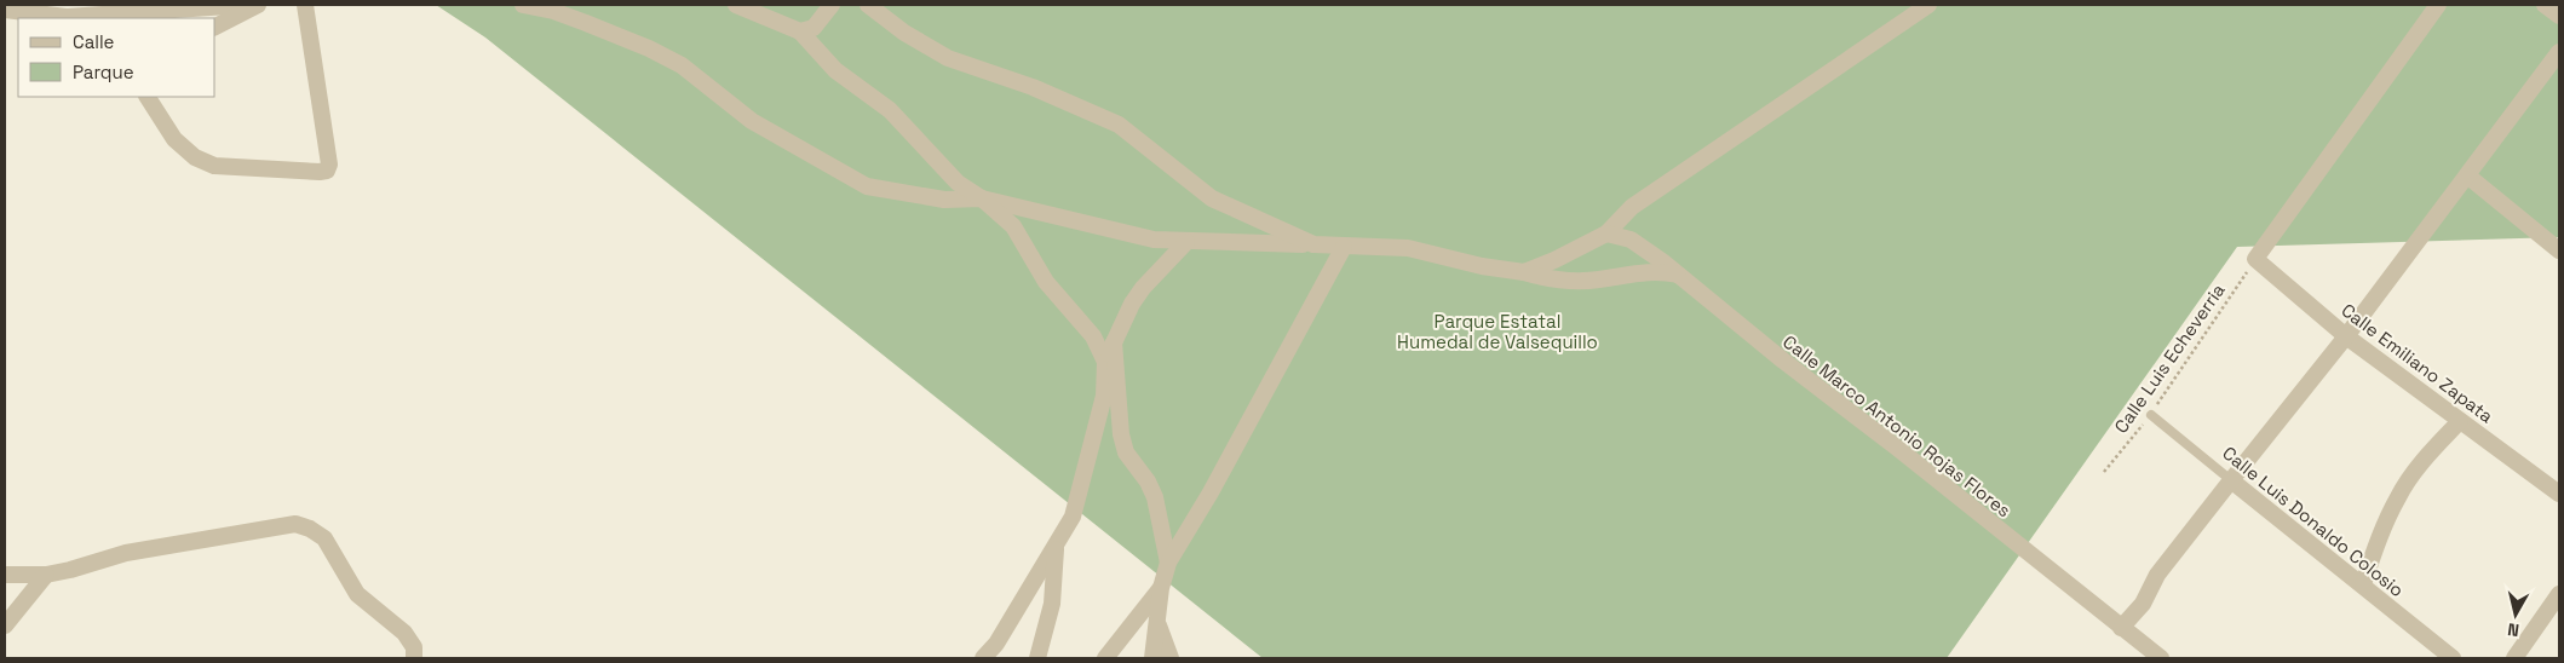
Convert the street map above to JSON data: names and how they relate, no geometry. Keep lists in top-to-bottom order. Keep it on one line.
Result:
{"streets":{"street":["Calle Emiliano Zapata","Calle Marco Antonio Rojas Flores","Calle Luis Donaldo Colosio"],"path":["Calle Luis Echeverria"]},"crossings":[["Calle Luis Echeverria","Calle Emiliano Zapata"],["Calle Luis Echeverria","Calle Luis Donaldo Colosio"]],"parks":["Parque Estatal Humedal de Valsequillo"],"legend":["Calle","Parque"],"north":"bottom"}
